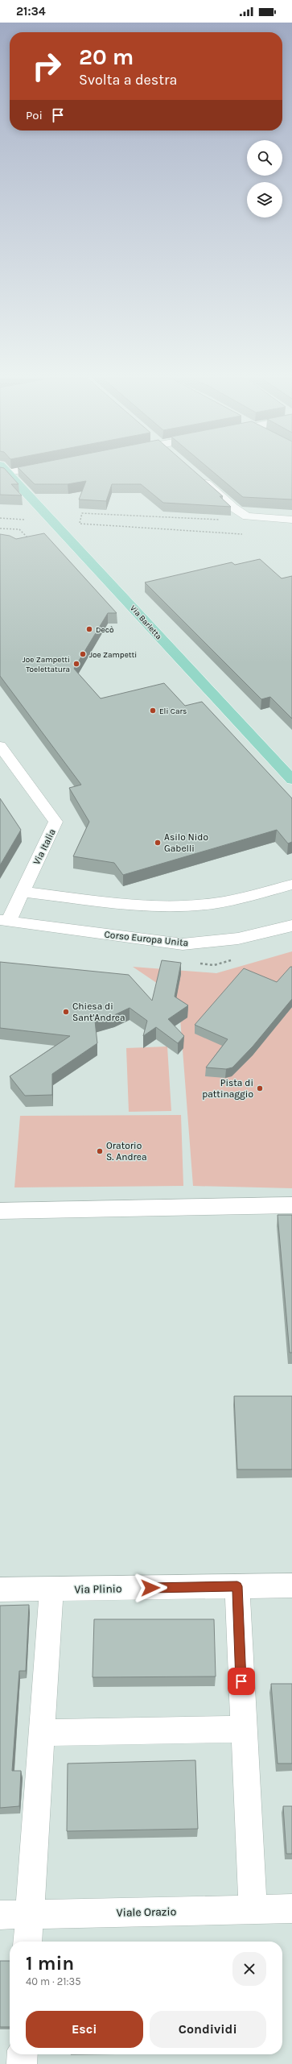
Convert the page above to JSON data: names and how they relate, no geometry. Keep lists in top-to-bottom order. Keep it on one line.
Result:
{"streets":{"main road":["Via Barletta"],"street":["Via Italia","Corso Europa Unita","Via Plinio","Viale Orazio"]},"crossings":[["Via Italia","Corso Europa Unita"]],"places":["Decò","Joe Zampetti","Joe Zampetti Toelettatura","Eli Cars","Asilo Nido Gabelli","Chiesa di Sant'Andrea","Pista di pattinaggio","Oratorio S. Andrea"],"page":{"status":"21:34","turn":["20 m","Svolta a destra"],"then":"Poi","heading":["1 min","40 m · 21:35"],"buttons":["Esci","Condividi"]}}
